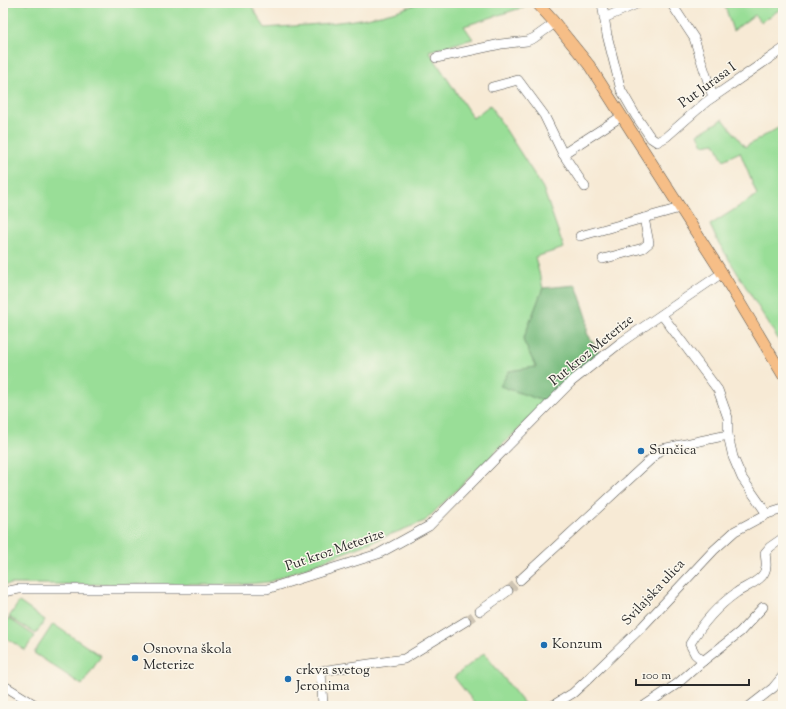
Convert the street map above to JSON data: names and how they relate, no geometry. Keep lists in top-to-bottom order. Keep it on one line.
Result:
{"streets":{"street":["Put Jurasa I","Put kroz Meterize","Svilajska ulica"]},"places":["Sunčica","Konzum","Osnovna škola Meterize","crkva svetog Jeronima"],"scale_bar":"100 m"}
